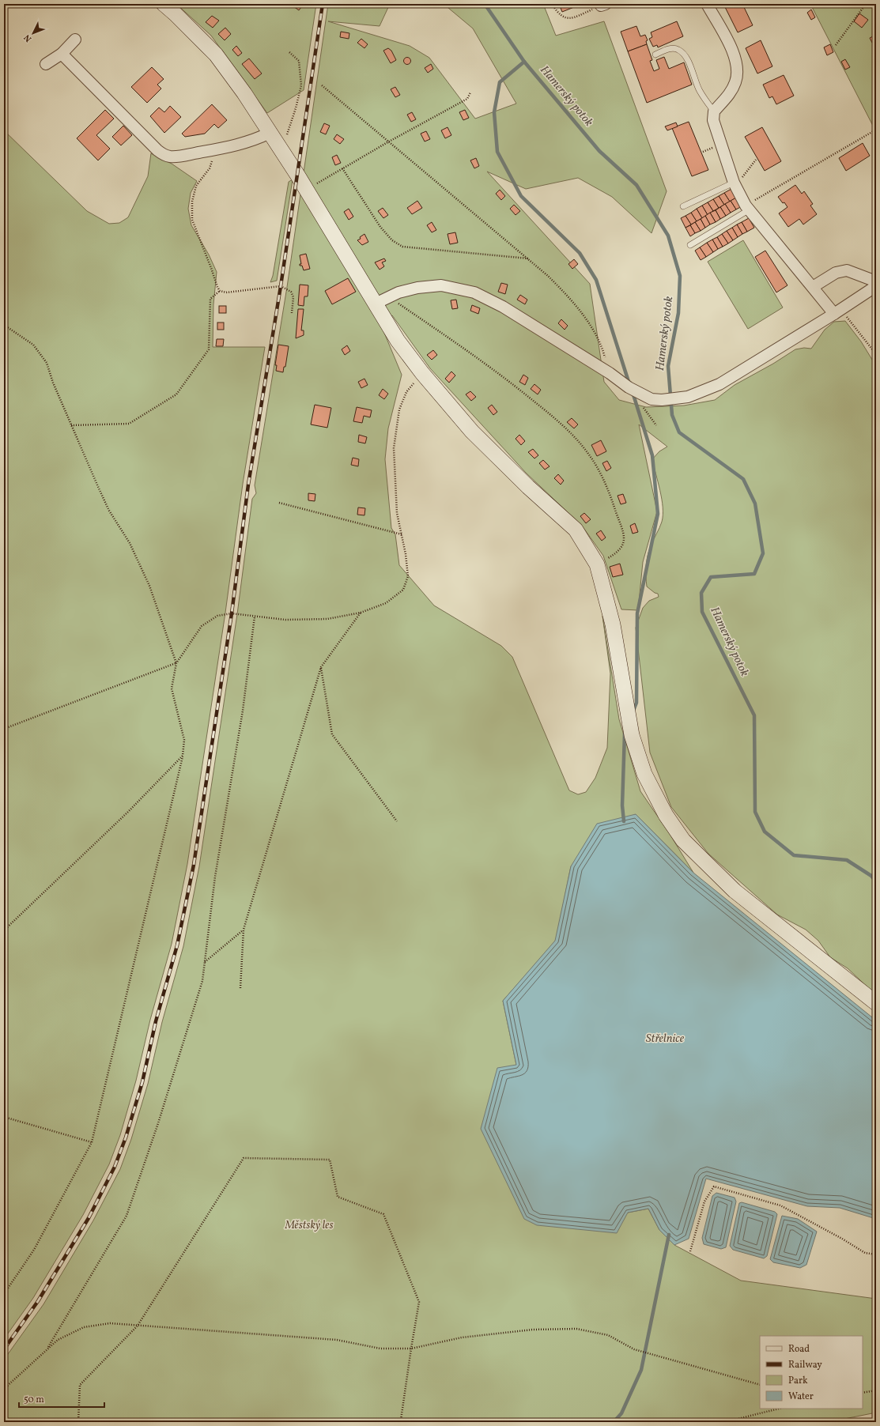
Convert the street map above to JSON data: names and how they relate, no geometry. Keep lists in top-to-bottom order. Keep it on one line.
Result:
{"water":["Hamerský potok","Střelnice"],"parks":["Městský les"],"legend":["Road","Railway","Park","Water"],"scale_bar":"50 m","north":"bottom left"}
